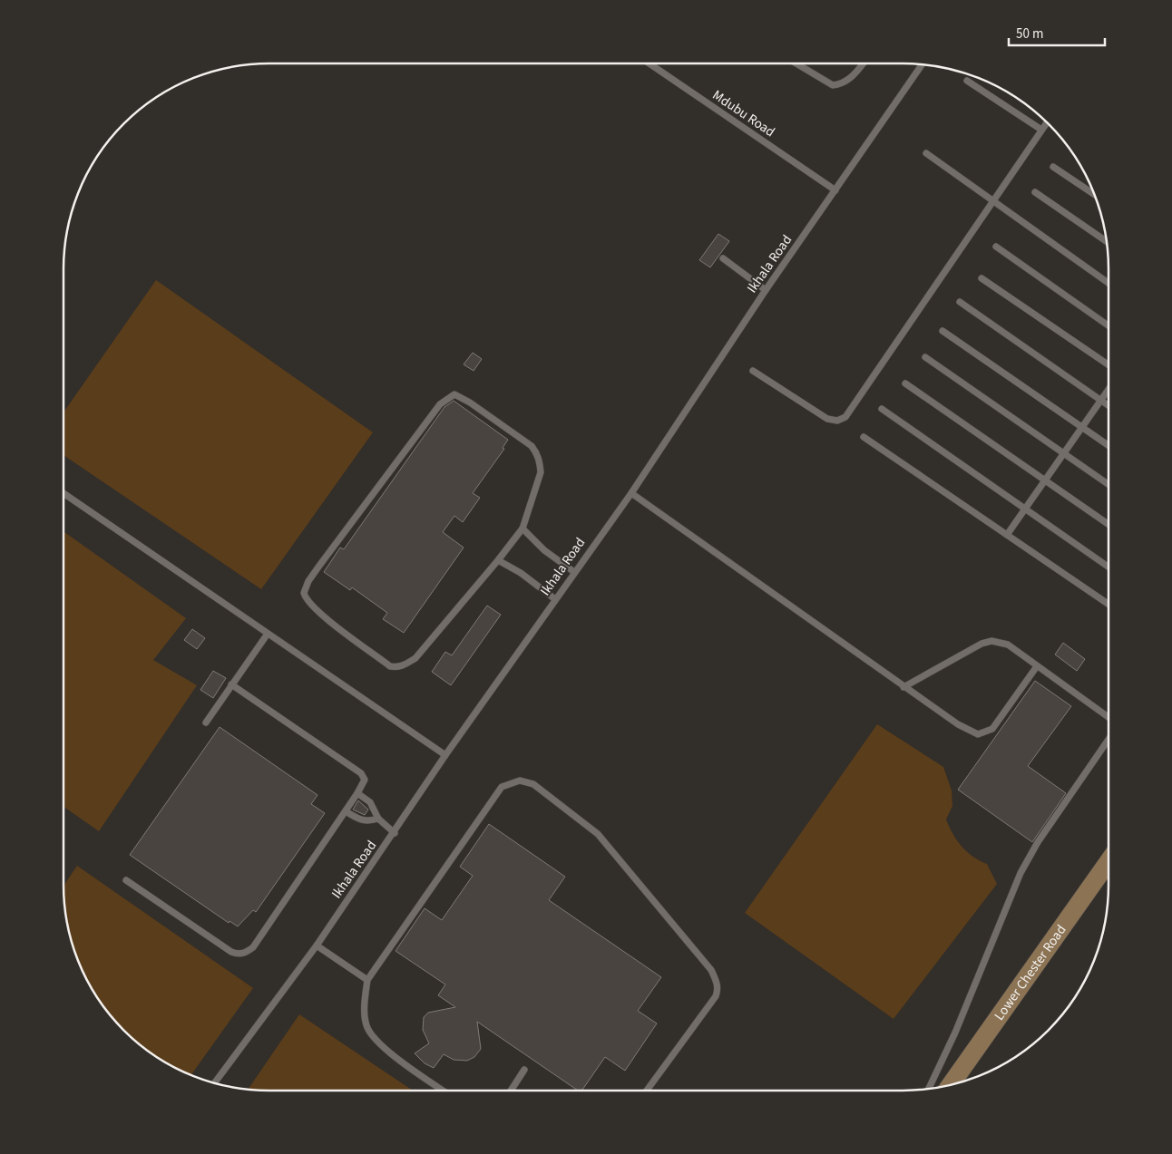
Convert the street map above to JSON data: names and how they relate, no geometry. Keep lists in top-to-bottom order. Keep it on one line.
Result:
{"streets":{"street":["Lower Chester Road"],"lane":["Mdubu Road","Ikhala Road"]},"crossings":[["Mdubu Road","Ikhala Road"]],"scale_bar":"50 m"}
